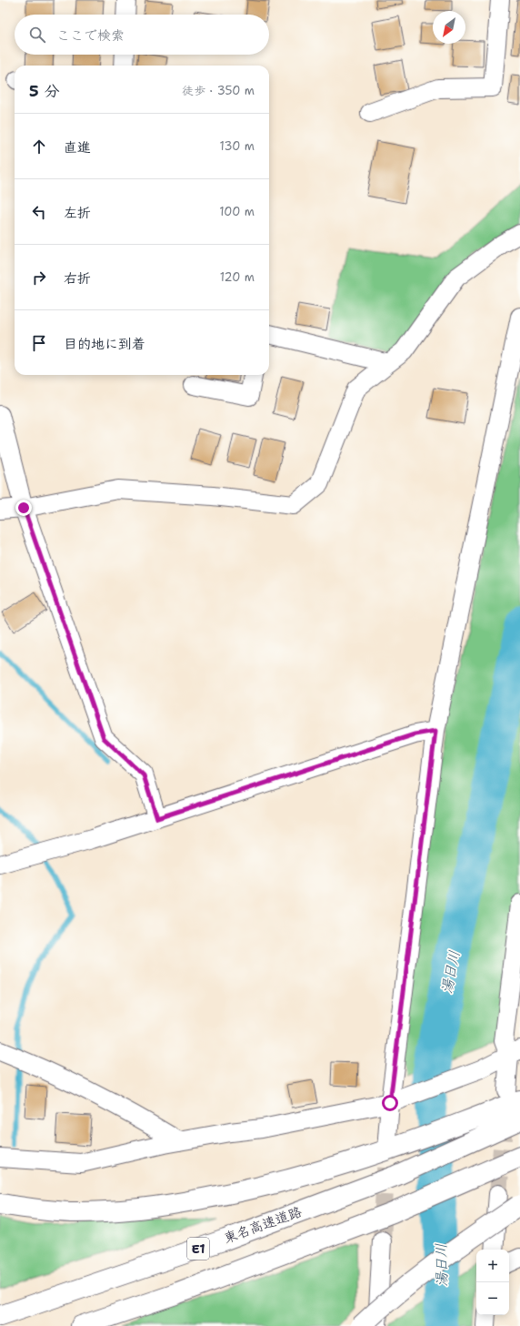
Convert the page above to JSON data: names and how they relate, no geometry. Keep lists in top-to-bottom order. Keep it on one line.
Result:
{"streets":{"highway":["東名高速道路","E1"]},"water":["湯日川"],"north":"bottom left","page":{"search":"ここで検索","heading":["5 分","徒歩 · 350 m"],"list":[["直進","130 m"],["左折","100 m"],["右折","120 m"],"目的地に到着"],"map_buttons":["+","−"]}}
